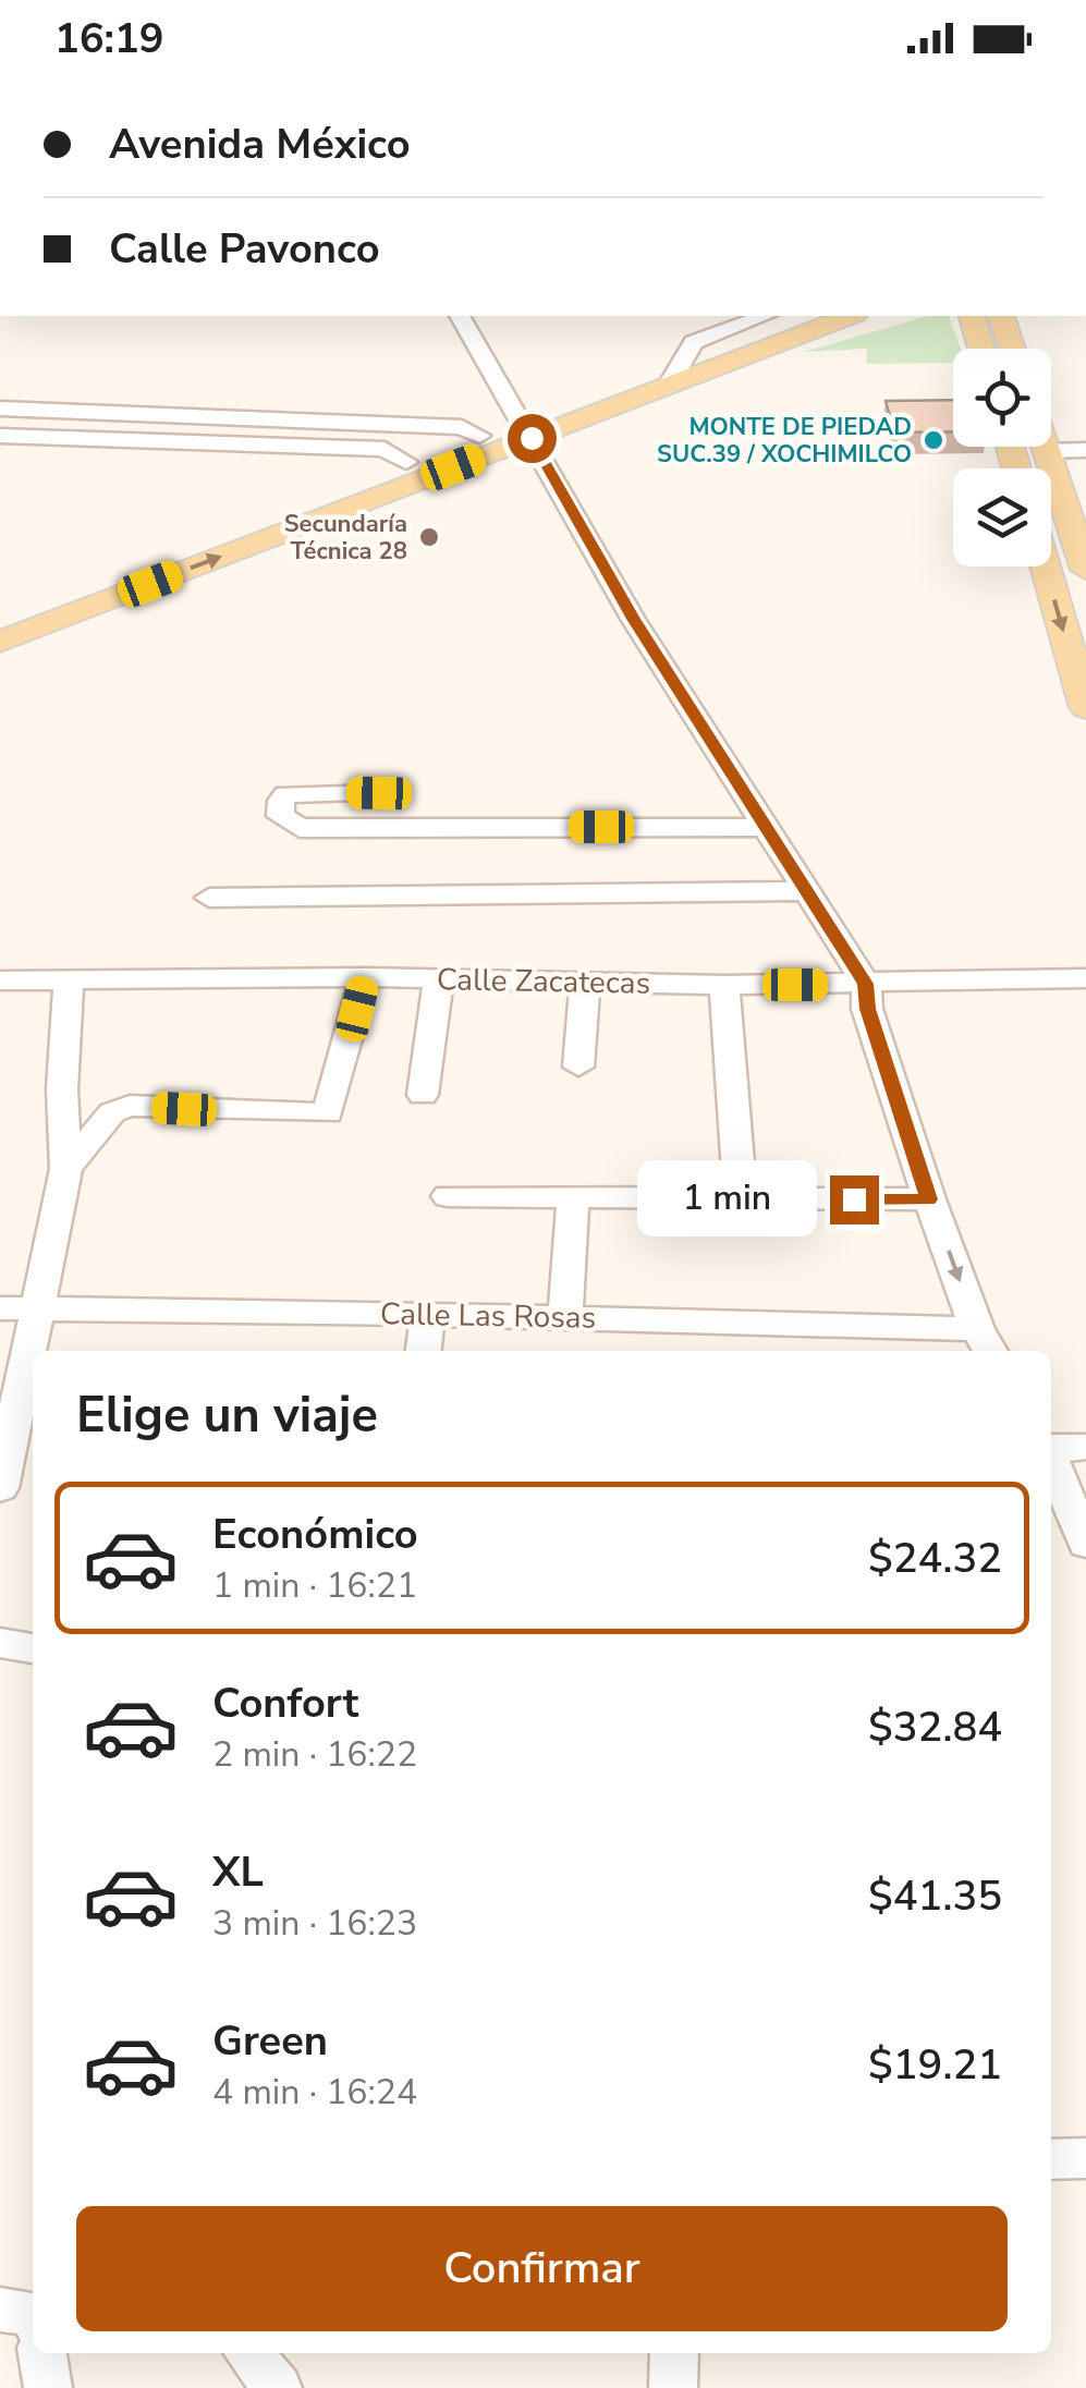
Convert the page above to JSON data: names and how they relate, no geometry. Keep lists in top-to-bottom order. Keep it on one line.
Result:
{"streets":{"street":["Calle Zacatecas","Calle Las Rosas"]},"places":["MONTE DE PIEDAD SUC.39 / XOCHIMILCO","Secundaría Técnica 28"],"page":{"status":"16:19","banner":["Avenida México","Calle Pavonco"],"bubble":"1 min","heading":"Elige un viaje","list":[{"name":"Económico","note":"1 min · 16:21","value":"$24.32"},{"name":"Confort","note":"2 min · 16:22","value":"$32.84"},{"name":"XL","note":"3 min · 16:23","value":"$41.35"},{"name":"Green","note":"4 min · 16:24","value":"$19.21"}],"buttons":"Confirmar"}}
